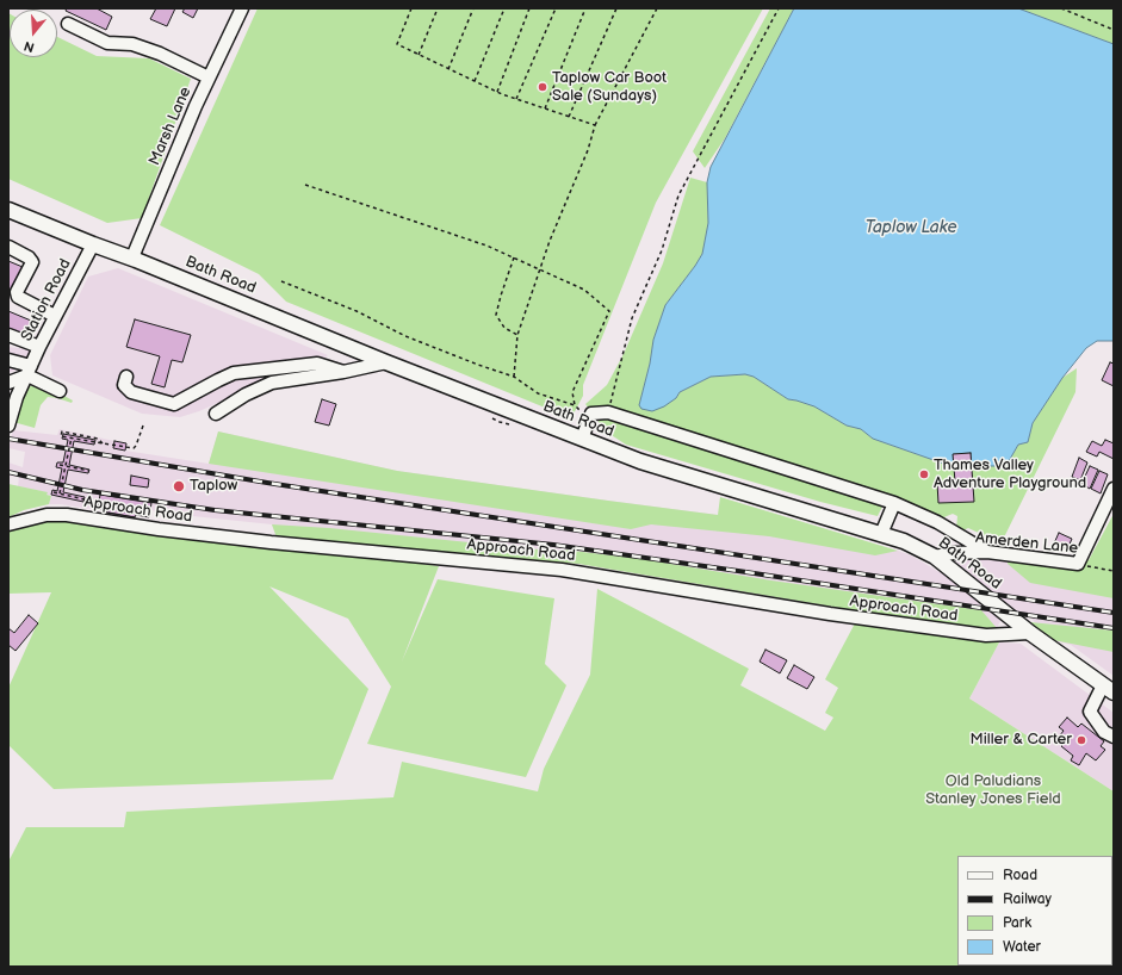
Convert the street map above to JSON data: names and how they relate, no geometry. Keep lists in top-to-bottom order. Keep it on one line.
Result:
{"streets":{"main road":["Bath Road"],"street":["Marsh Lane","Station Road","Approach Road","Amerden Lane"]},"crossings":[["Marsh Lane","Bath Road"],["Bath Road","Station Road"],["Bath Road","Approach Road"],["Bath Road","Amerden Lane"]],"water":["Taplow Lake"],"parks":["Old Paludians Stanley Jones Field"],"places":["Taplow Car Boot Sale (Sundays)","Thames Valley Adventure Playground","Taplow","Miller & Carter"],"legend":["Road","Railway","Park","Water"],"north":"bottom"}
